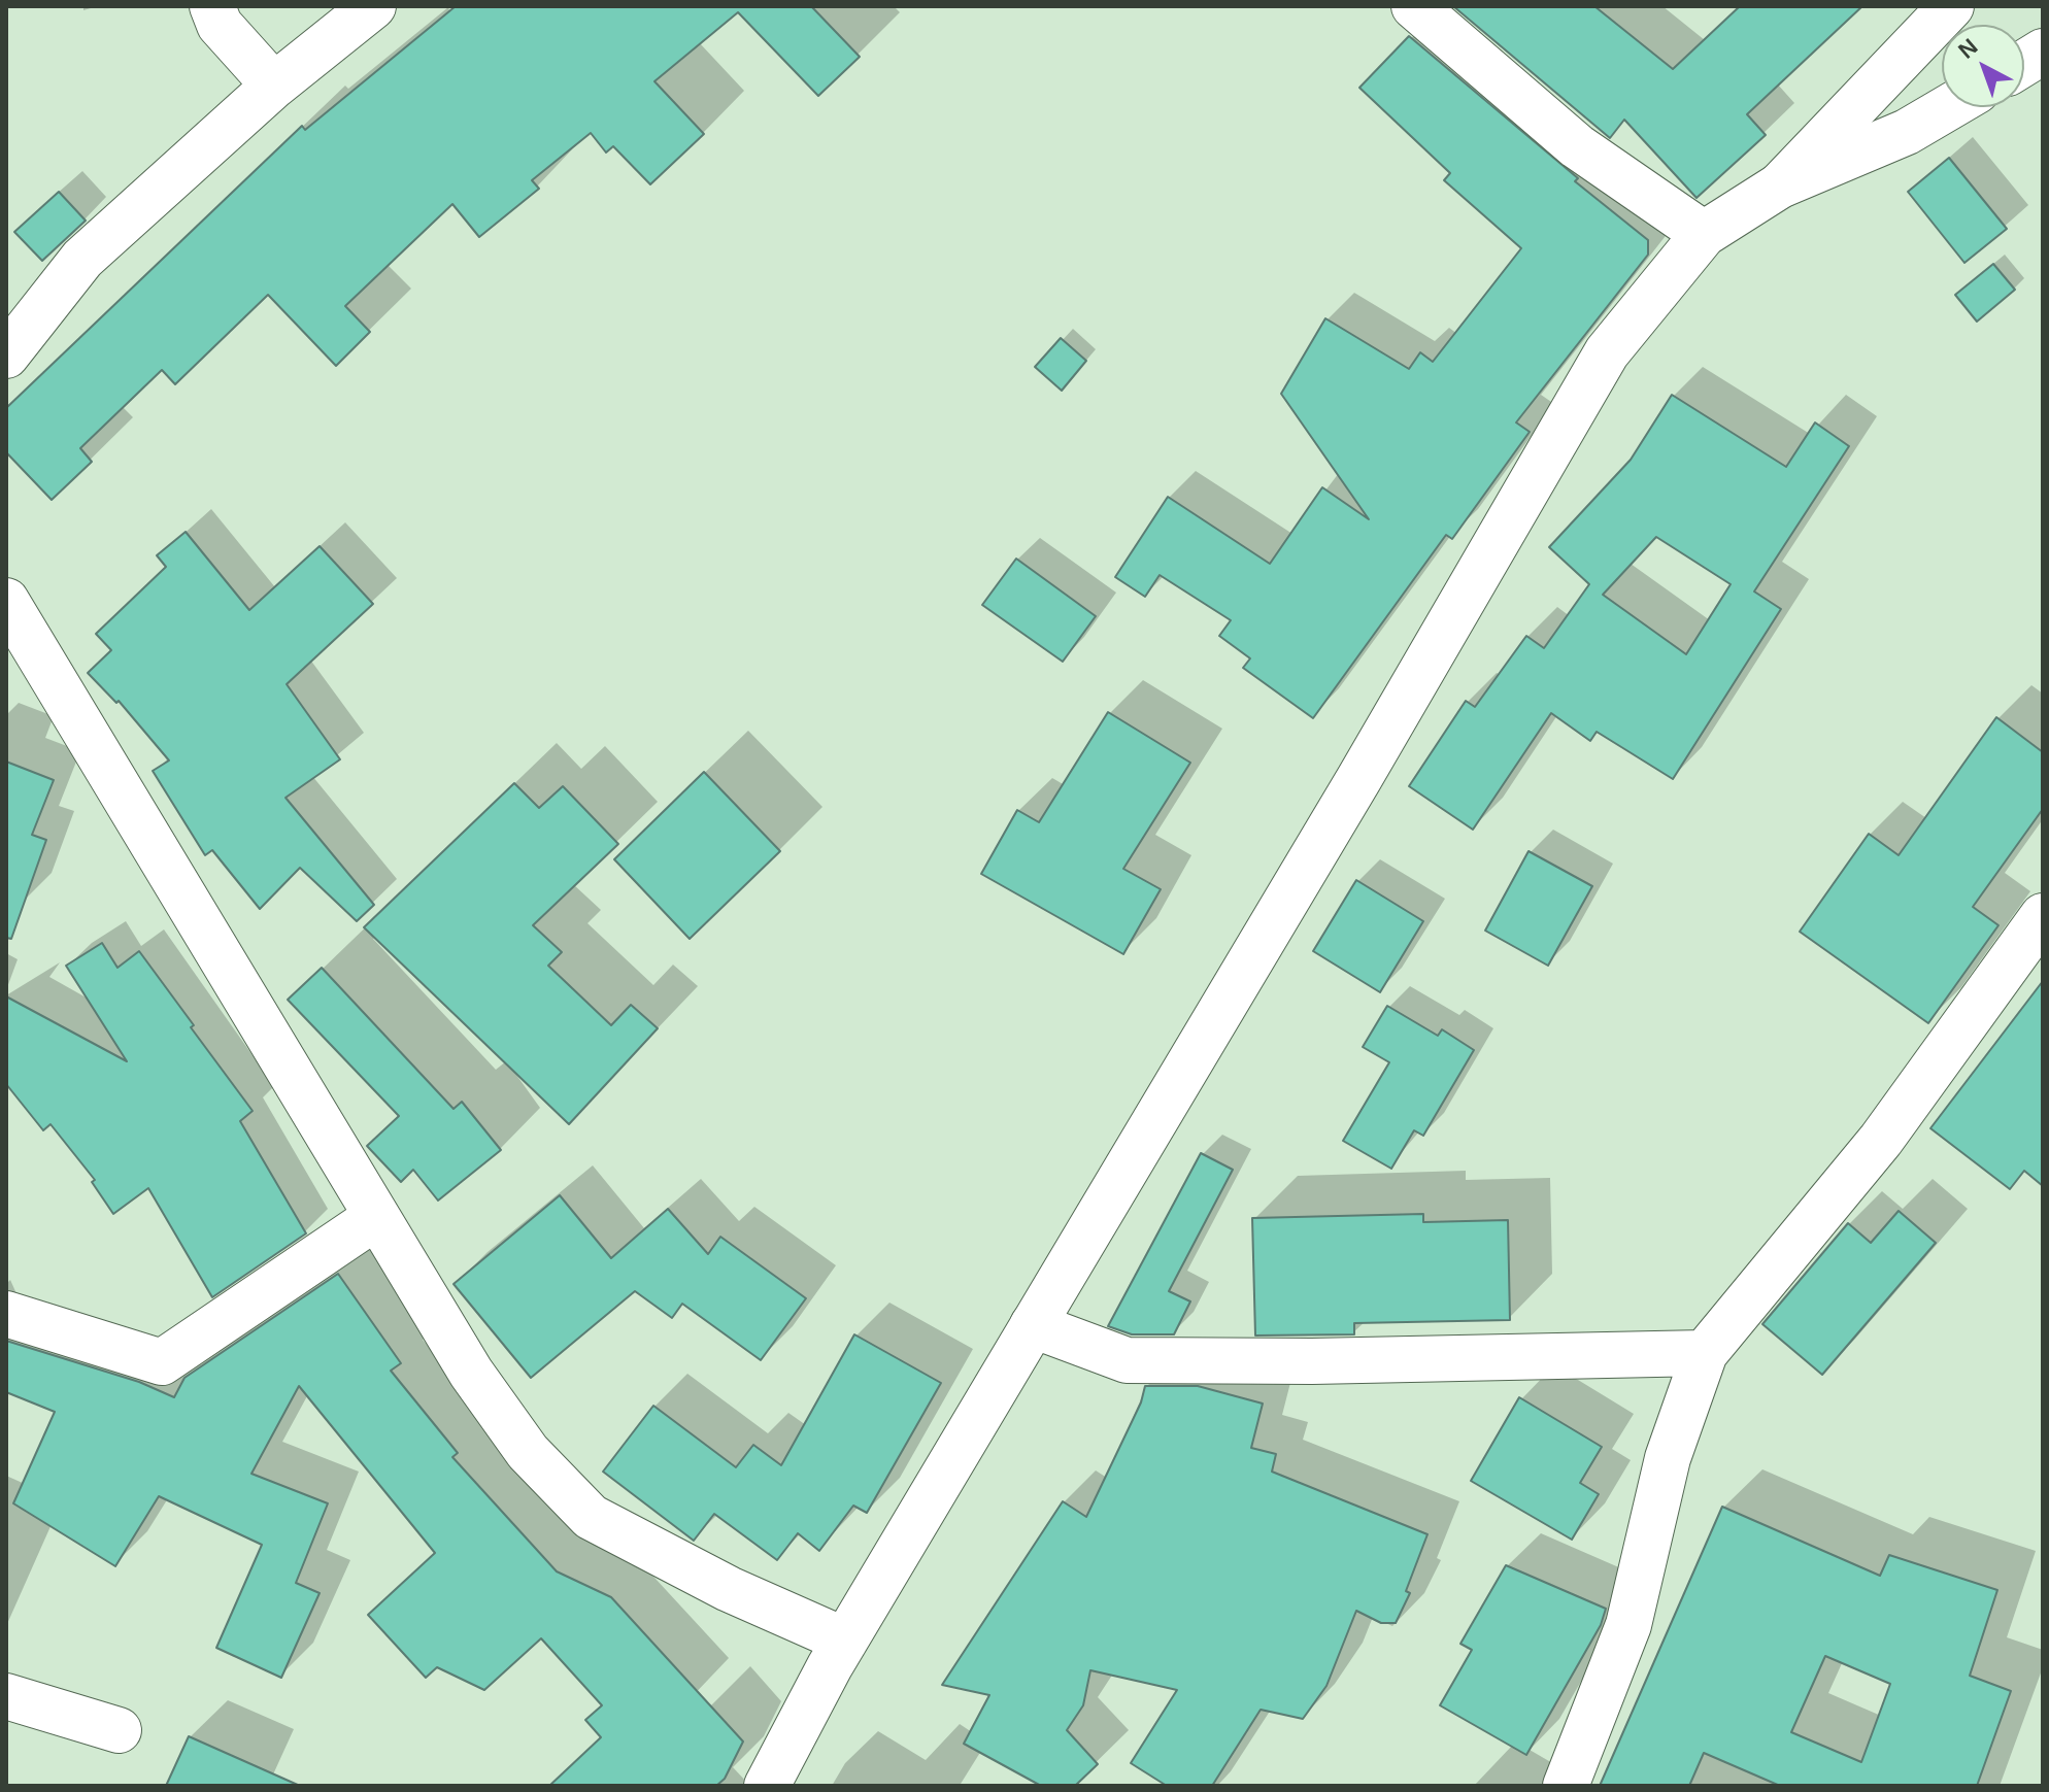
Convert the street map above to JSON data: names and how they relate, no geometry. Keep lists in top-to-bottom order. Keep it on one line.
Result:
{"north":"top left"}
